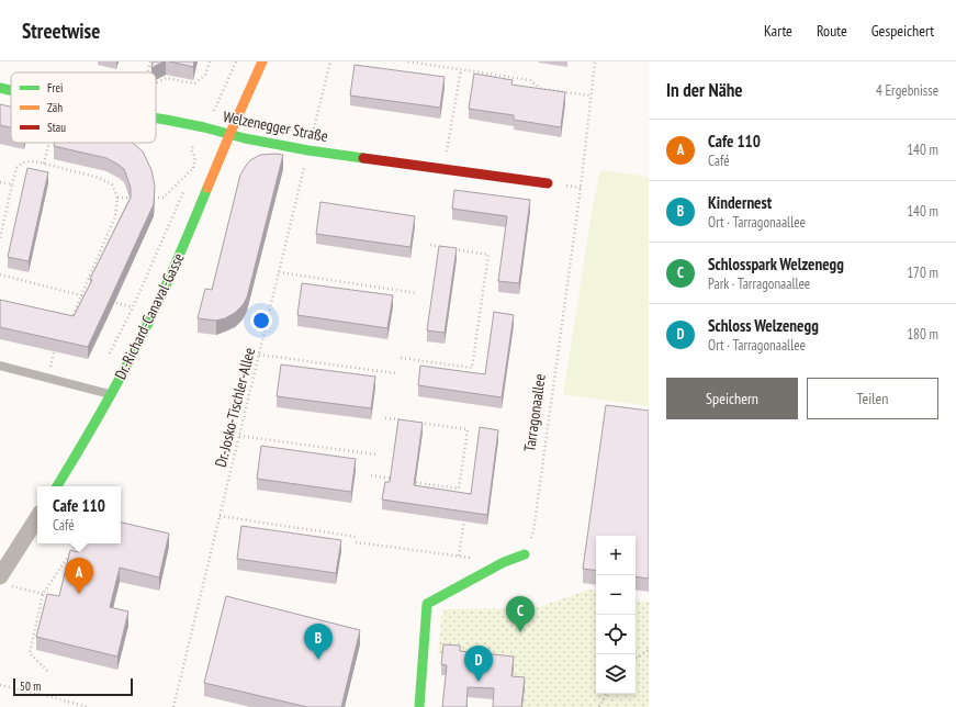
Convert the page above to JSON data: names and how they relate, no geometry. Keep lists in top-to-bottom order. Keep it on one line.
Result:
{"streets":{"street":["Welzenegger Straße","Dr.-Richard-Canaval-Gasse"],"path":["Dr.-Josko-Tischler-Allee","Tarragonaallee"]},"crossings":[["Welzenegger Straße","Dr.-Richard-Canaval-Gasse"],["Welzenegger Straße","Dr.-Josko-Tischler-Allee"]],"legend":["Frei","Zäh","Stau"],"scale_bar":"50 m","page":{"header":"Streetwise","nav":["Karte","Route","Gespeichert"],"heading":["In der Nähe","4 Ergebnisse"],"list":[{"mark":"A","name":"Cafe 110","note":"Café","value":"140 m"},{"mark":"B","name":"Kindernest","note":"Ort · Tarragonaallee","value":"140 m"},{"mark":"C","name":"Schlosspark Welzenegg","note":"Park · Tarragonaallee","value":"170 m"},{"mark":"D","name":"Schloss Welzenegg","note":"Ort · Tarragonaallee","value":"180 m"}],"buttons":["Speichern","Teilen"],"popup":["Cafe 110","Café"],"map_buttons":["+","−"],"pins":["A","C","B","D"],"scale":"50 m"}}
